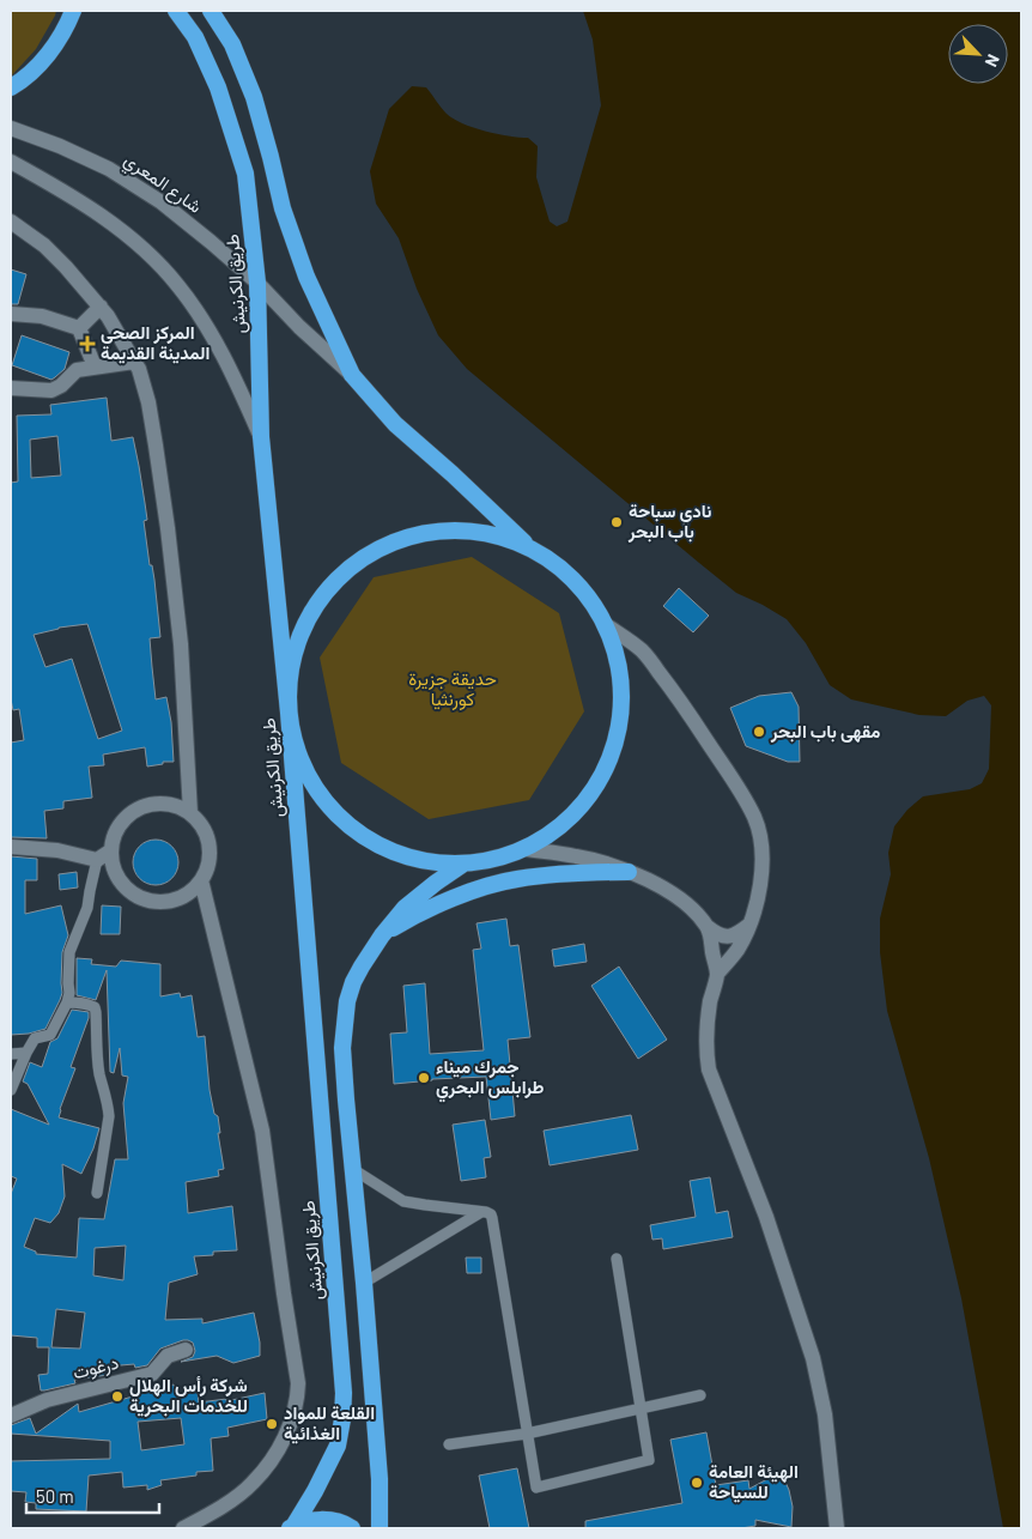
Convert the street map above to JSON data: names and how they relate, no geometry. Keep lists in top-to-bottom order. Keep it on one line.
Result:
{"streets":{"highway":["طريق الكرنيش"],"street":["شارع المعري","درغوت"]},"crossings":[["شارع المعري","طريق الكرنيش"]],"parks":["حديقة جزيرة كورنثيا"],"places":{"health":["المركز الصحي المدينة القديمة"],"other":["نادي سباحة باب البحر","مقهى باب البحر","جمرك ميناء طرابلس البحري","شركة رأس الهلال للخدمات البحرية","القلعة للمواد الغذائية","الهيئة العامة للسياحة"]},"scale_bar":"50 m","north":"bottom right"}
